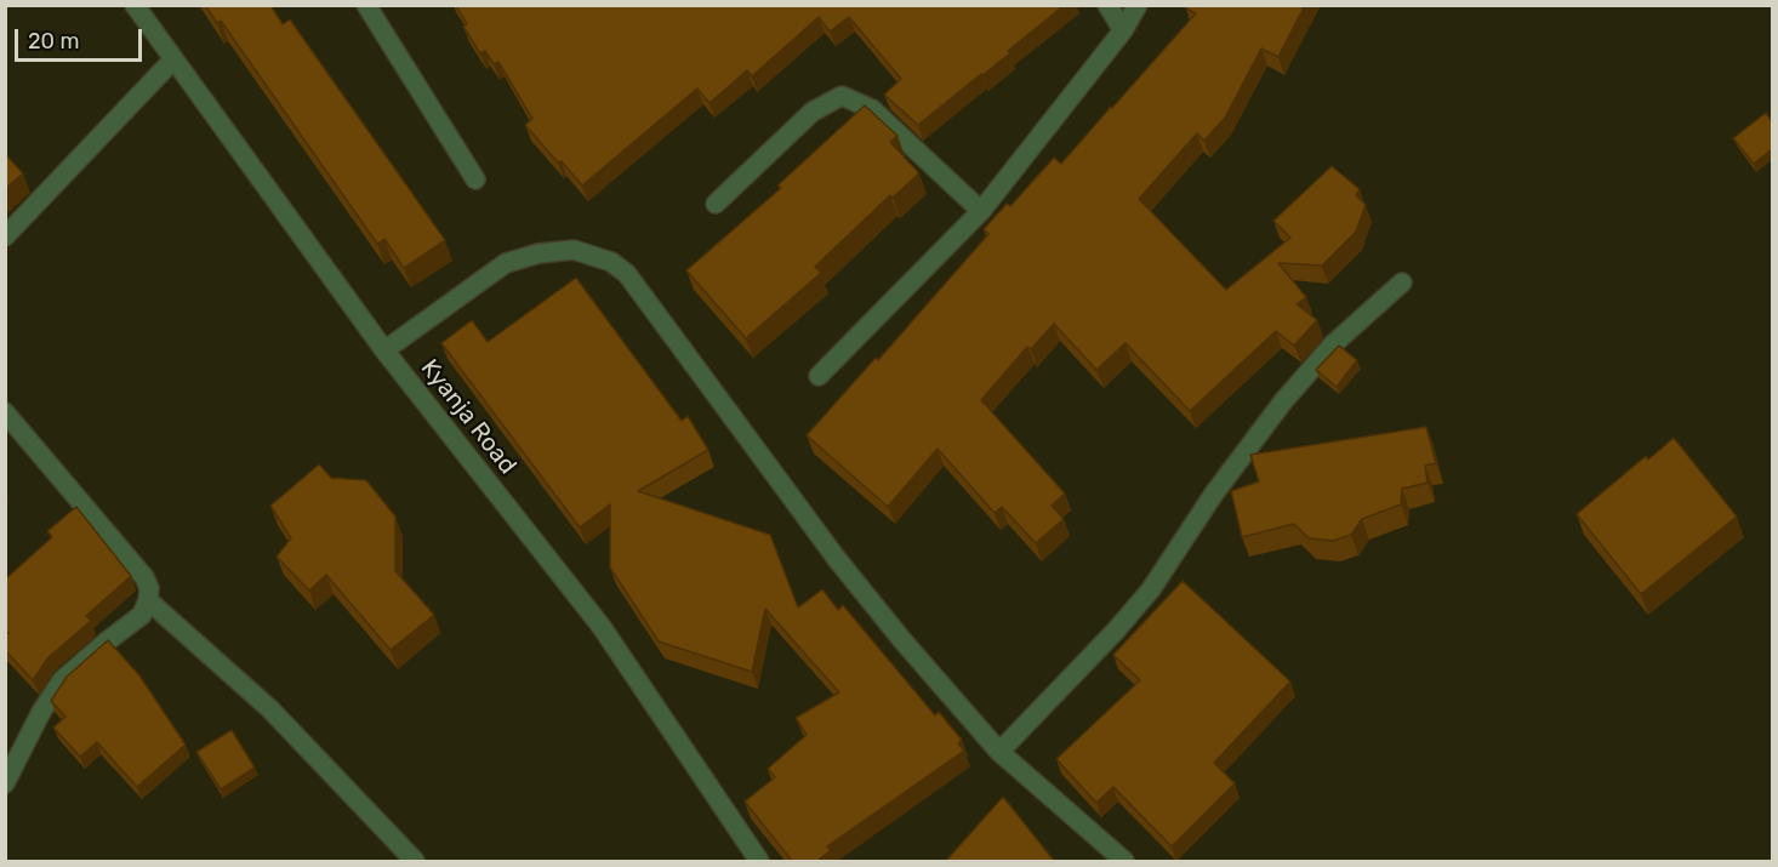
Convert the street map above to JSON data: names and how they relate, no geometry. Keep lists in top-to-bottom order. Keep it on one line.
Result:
{"streets":{"street":["Kyanja Road"]},"scale_bar":"20 m"}
